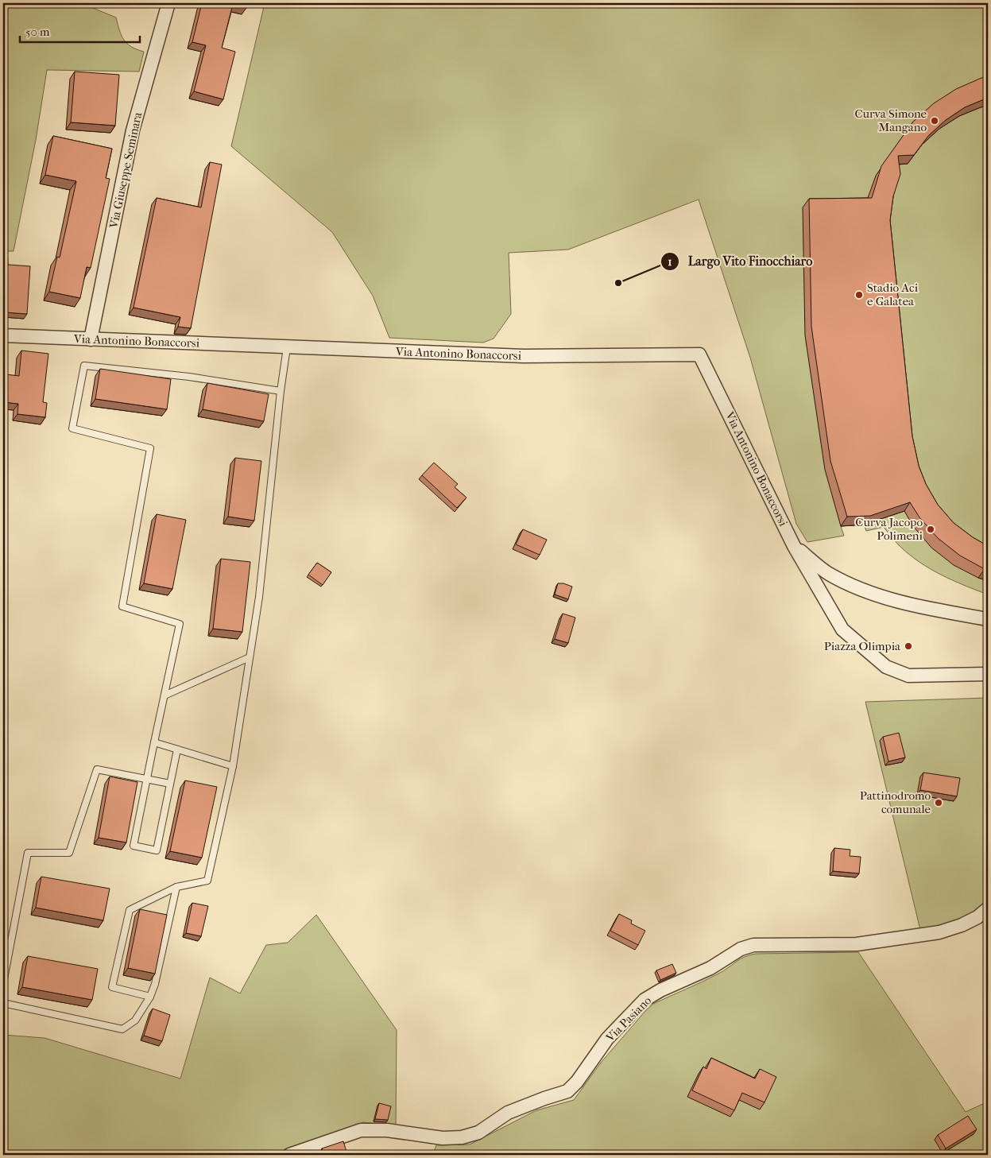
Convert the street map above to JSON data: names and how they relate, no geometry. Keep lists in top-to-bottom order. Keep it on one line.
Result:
{"streets":{"street":["Via Giuseppe Seminara","Via Antonino Bonaccorsi","Via Pasiano"]},"crossings":[["Via Giuseppe Seminara","Via Antonino Bonaccorsi"]],"places":["Curva Simone Mangano","Largo Vito Finocchiaro","Stadio Aci e Galatea","Curva Jacopo Polimeni","Piazza Olimpia","Pattinodromo comunale"],"scale_bar":"50 m"}
